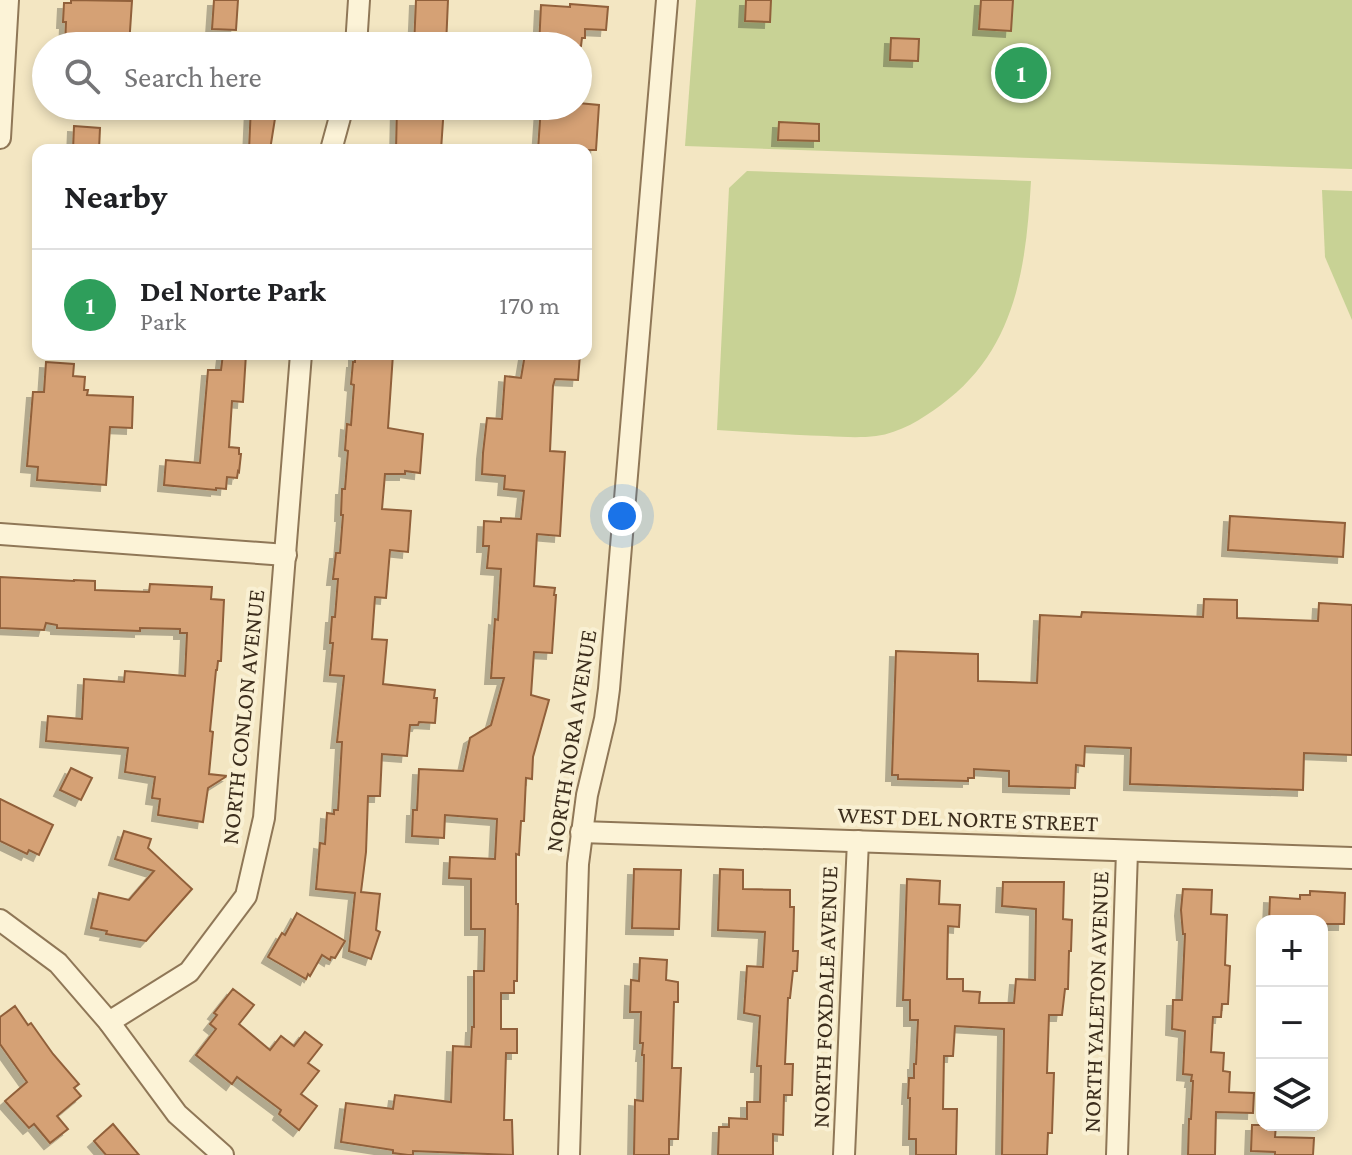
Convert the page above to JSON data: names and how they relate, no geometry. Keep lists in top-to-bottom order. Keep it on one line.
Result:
{"streets":{"street":["NORTH CONLON AVENUE","NORTH NORA AVENUE","WEST DEL NORTE STREET","NORTH FOXDALE AVENUE","NORTH YALETON AVENUE"]},"crossings":[["NORTH NORA AVENUE","WEST DEL NORTE STREET"],["WEST DEL NORTE STREET","NORTH FOXDALE AVENUE"],["WEST DEL NORTE STREET","NORTH YALETON AVENUE"]],"page":{"search":"Search here","pins":"1","heading":"Nearby","list":[{"mark":"1","name":"Del Norte Park","note":"Park","value":"170 m"}],"map_buttons":["+","−"]}}
